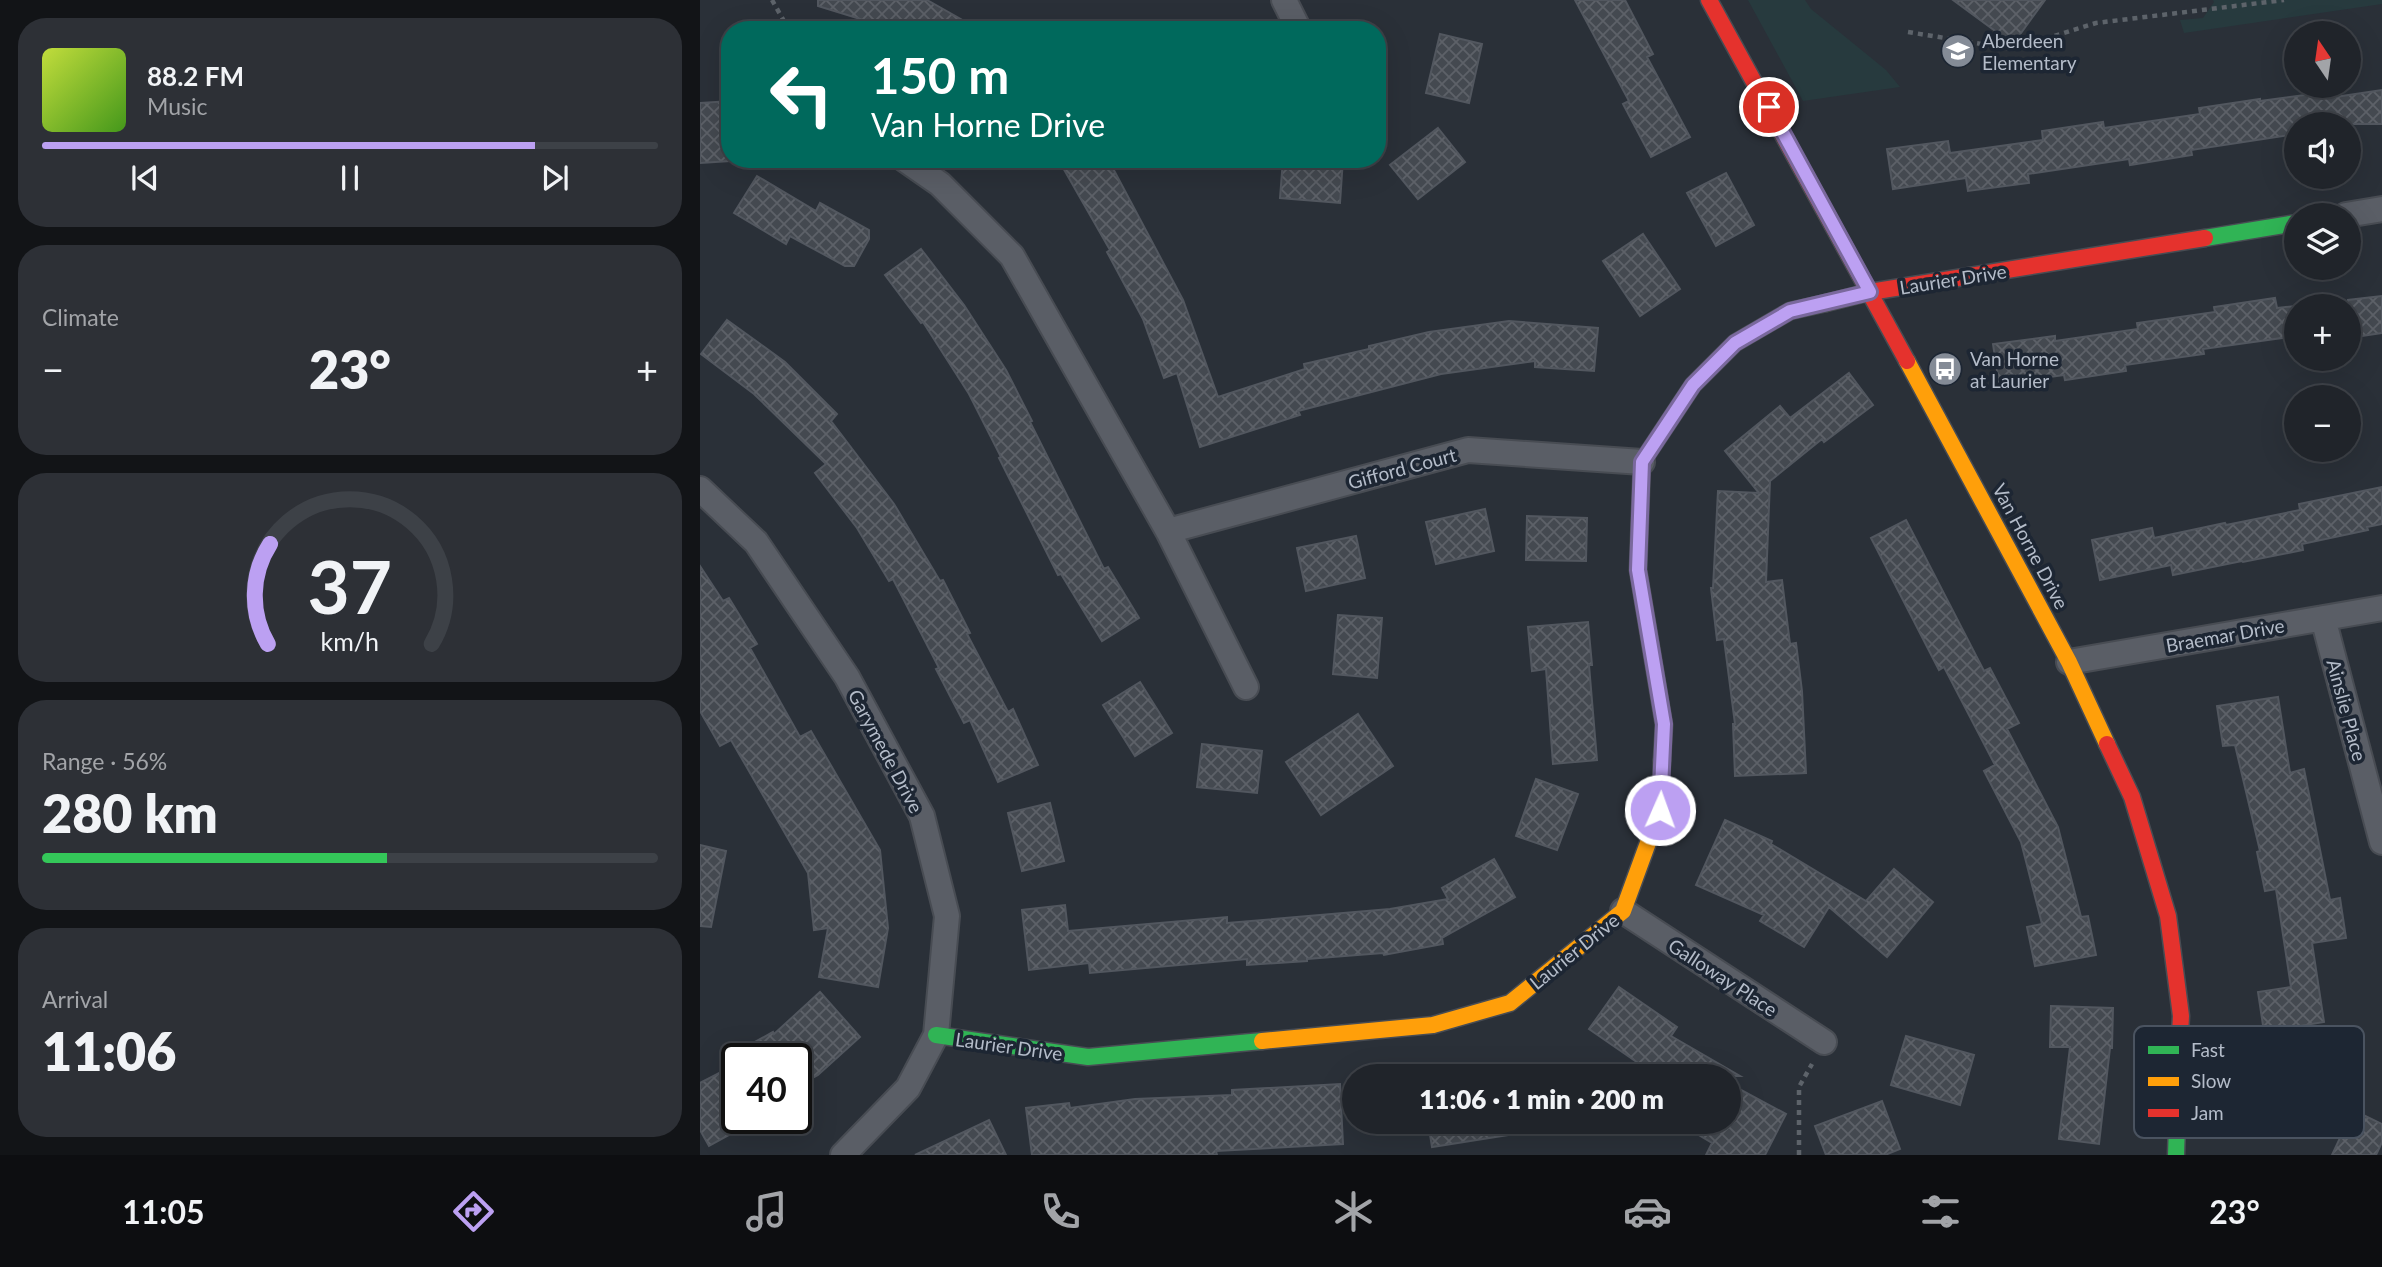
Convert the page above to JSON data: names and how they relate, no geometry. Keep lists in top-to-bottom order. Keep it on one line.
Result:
{"streets":{"street":["Laurier Drive","Gifford Court","Van Horne Drive","Braemar Drive","Ainslie Place","Garymede Drive","Galloway Place"]},"crossings":[["Laurier Drive","Gifford Court"],["Laurier Drive","Van Horne Drive"],["Laurier Drive","Garymede Drive"],["Laurier Drive","Galloway Place"],["Van Horne Drive","Braemar Drive"],["Braemar Drive","Ainslie Place"]],"places":{"school or university":["Aberdeen Elementary"],"bus stop":["Van Horne at Laurier"]},"legend":["Fast","Slow","Jam"],"north":"top","page":{"map_buttons":["+","−"],"turn":["150 m","Van Horne Drive"],"song":["88.2 FM","Music"],"tile":["Climate",["Range · 56%","280 km"],["Arrival","11:06"]],"heat":["−","23°","+"],"limit":"40","trip":"11:06 · 1 min · 200 m","tabs":["11:05","23°"],"gauge":["37","km/h"]}}
